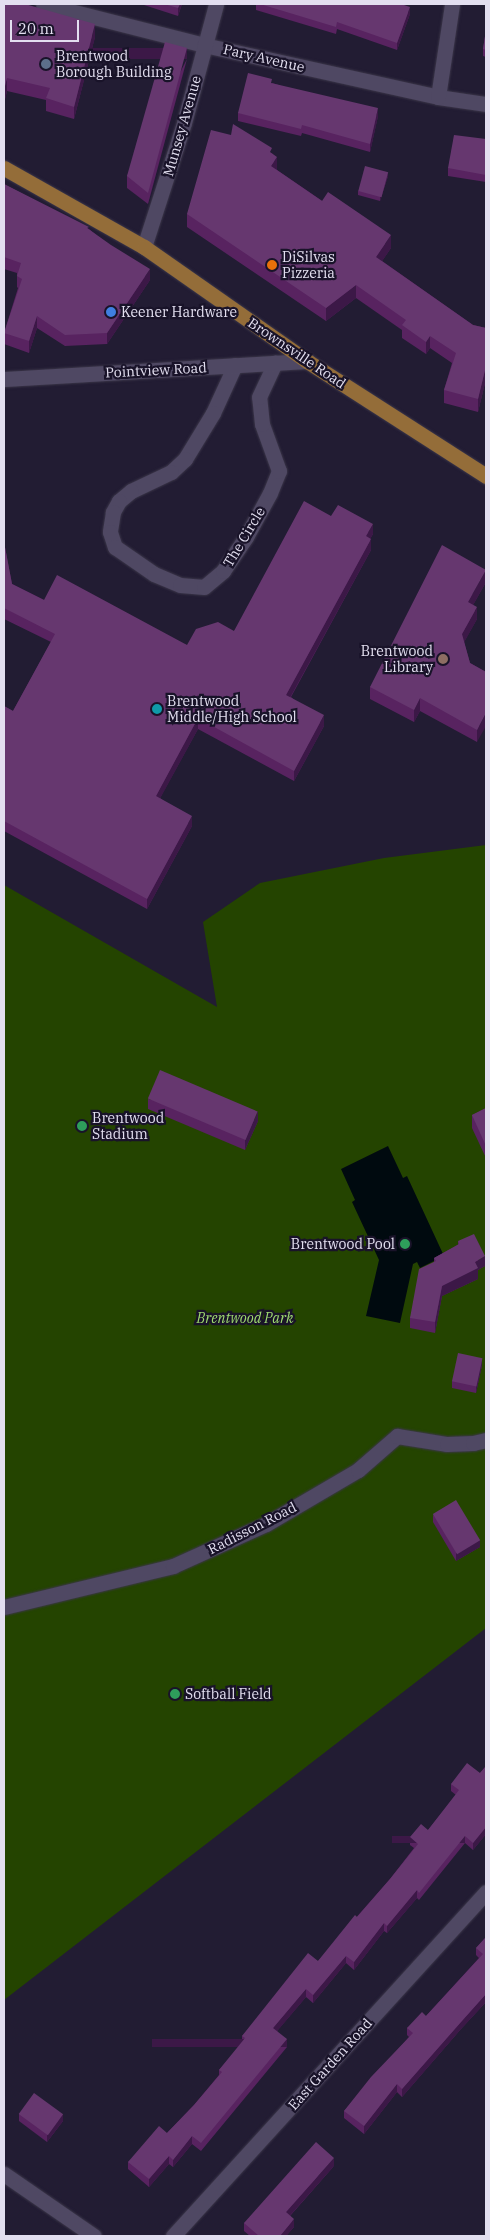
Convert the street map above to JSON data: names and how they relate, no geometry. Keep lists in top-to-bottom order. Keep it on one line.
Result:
{"streets":{"main road":["Brownsville Road"],"street":["Pary Avenue","Munsey Avenue","Pointview Road","The Circle","Radisson Road","East Garden Road"]},"crossings":[["Pary Avenue","Munsey Avenue"],["Munsey Avenue","Brownsville Road"],["Brownsville Road","Pointview Road"],["Pointview Road","The Circle"]],"parks":["Brentwood Park"],"places":["Brentwood Borough Building","DiSilvas Pizzeria","Keener Hardware","Brentwood Library","Brentwood Middle/High School","Brentwood Stadium","Brentwood Pool","Softball Field"],"scale_bar":"20 m"}
